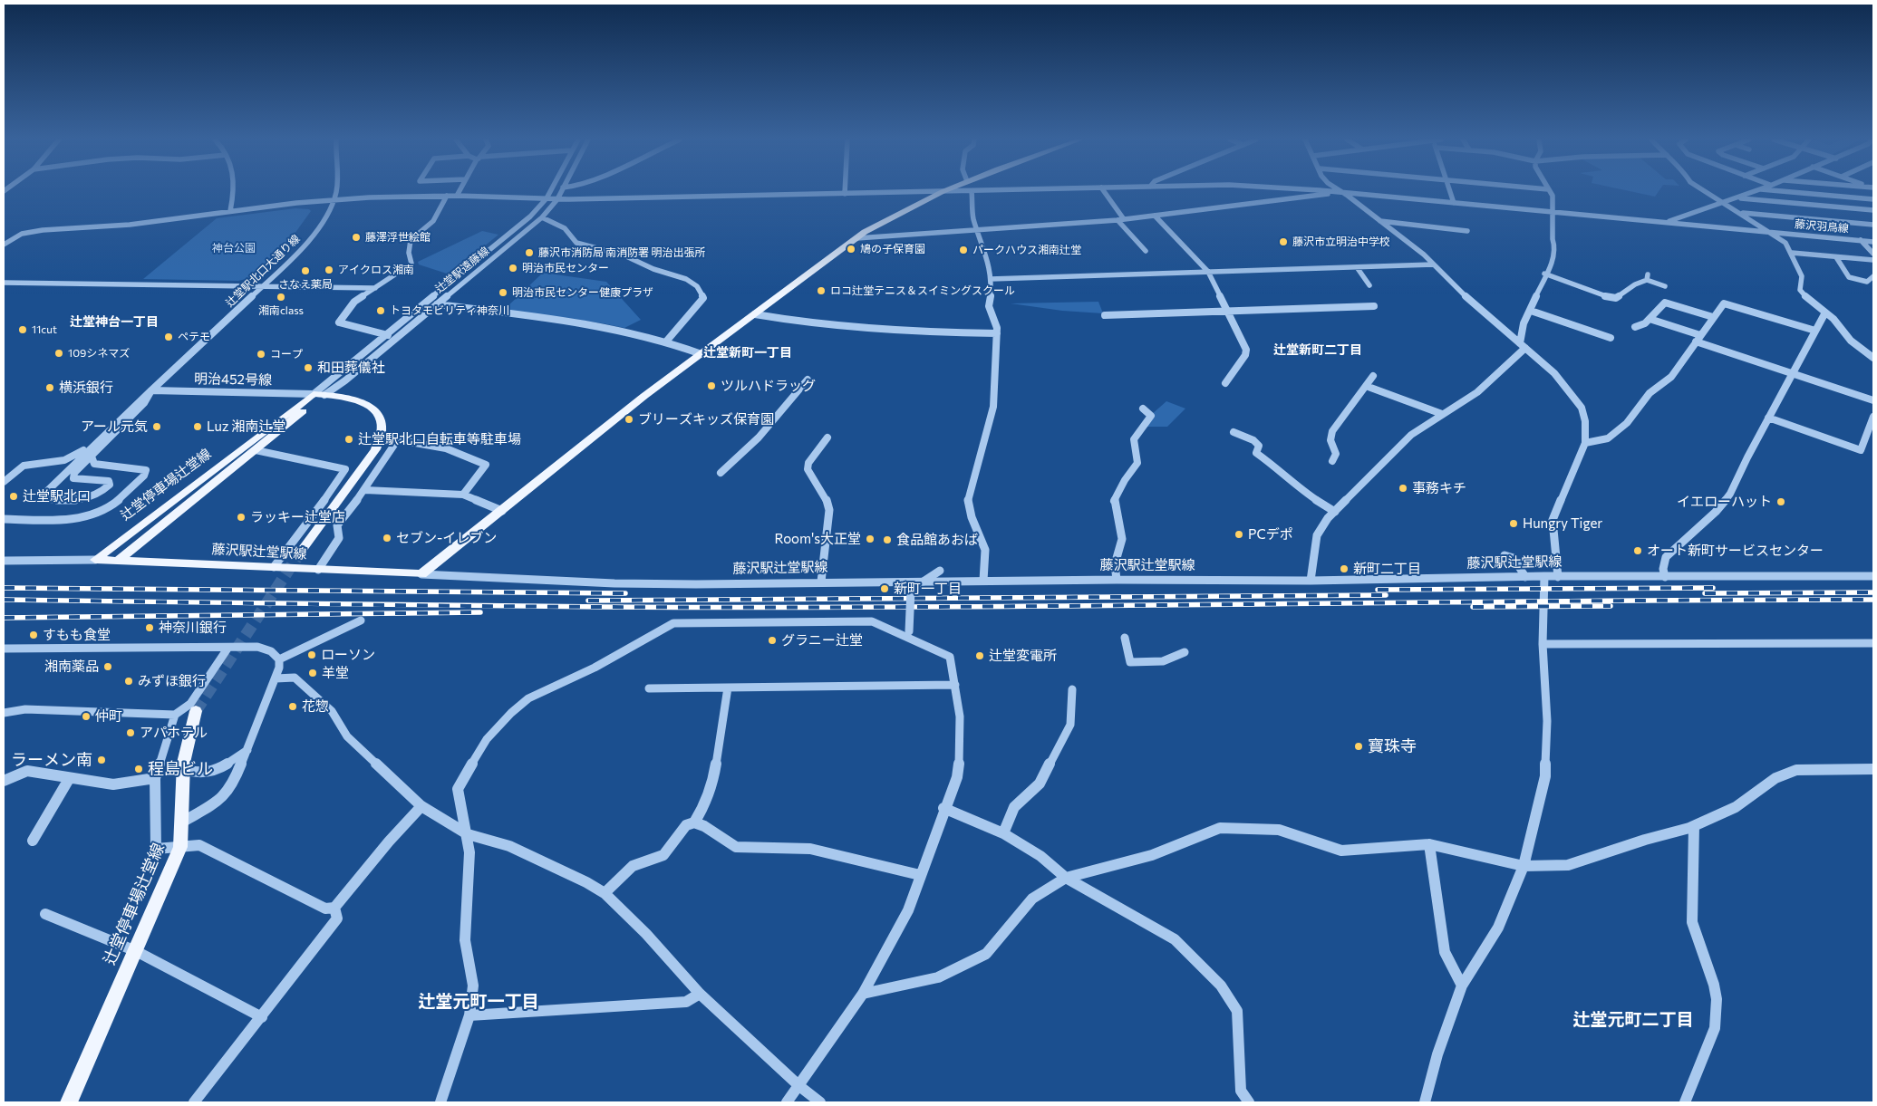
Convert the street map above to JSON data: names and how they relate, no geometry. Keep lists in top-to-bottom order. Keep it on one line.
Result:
{"streets":{"main road":["辻堂停車場辻堂線","藤沢駅辻堂駅線"],"street":["藤沢羽鳥線","辻堂駅遠藤線","辻堂駅北口大通り線","明治452号線"]},"crossings":[["藤沢羽鳥線","辻堂駅遠藤線"],["藤沢羽鳥線","辻堂駅北口大通り線"],["辻堂駅遠藤線","明治452号線"],["辻堂駅遠藤線","辻堂停車場辻堂線"],["辻堂駅北口大通り線","明治452号線"],["明治452号線","辻堂停車場辻堂線"],["辻堂停車場辻堂線","藤沢駅辻堂駅線"]],"districts":["辻堂神台一丁目","辻堂新町二丁目","辻堂新町一丁目","辻堂元町一丁目","辻堂元町二丁目"],"parks":["神台公園"],"places":["藤澤浮世絵館","藤沢市立明治中学校","鳩の子保育園","パークハウス湘南辻堂","藤沢市消防局 南消防署 明治出張所","明治市民センター","アイクロス湘南","さなえ薬局","ロコ辻堂テニス＆スイミングスクール","明治市民センター健康プラザ","湘南class","トヨタモビリティ神奈川","11cut","ペテモ","109シネマズ","コープ","和田葬儀社","ツルハドラッグ","横浜銀行","ブリーズキッズ保育園","アール元気","Luz 湘南辻堂","辻堂駅北口自転車等駐車場","事務キチ","辻堂駅北口","イエローハット","ラッキー辻堂店","Hungry Tiger","PCデポ","セブン-イレブン","Room's大正堂","食品館あおば","オート新町サービスセンター","新町二丁目","新町一丁目","神奈川銀行","すもも食堂","グラニー辻堂","ローソン","辻堂変電所","湘南薬品","羊堂","みずほ銀行","花惣","仲町","アパホテル","寶珠寺","ラーメン南","程島ビル"]}
